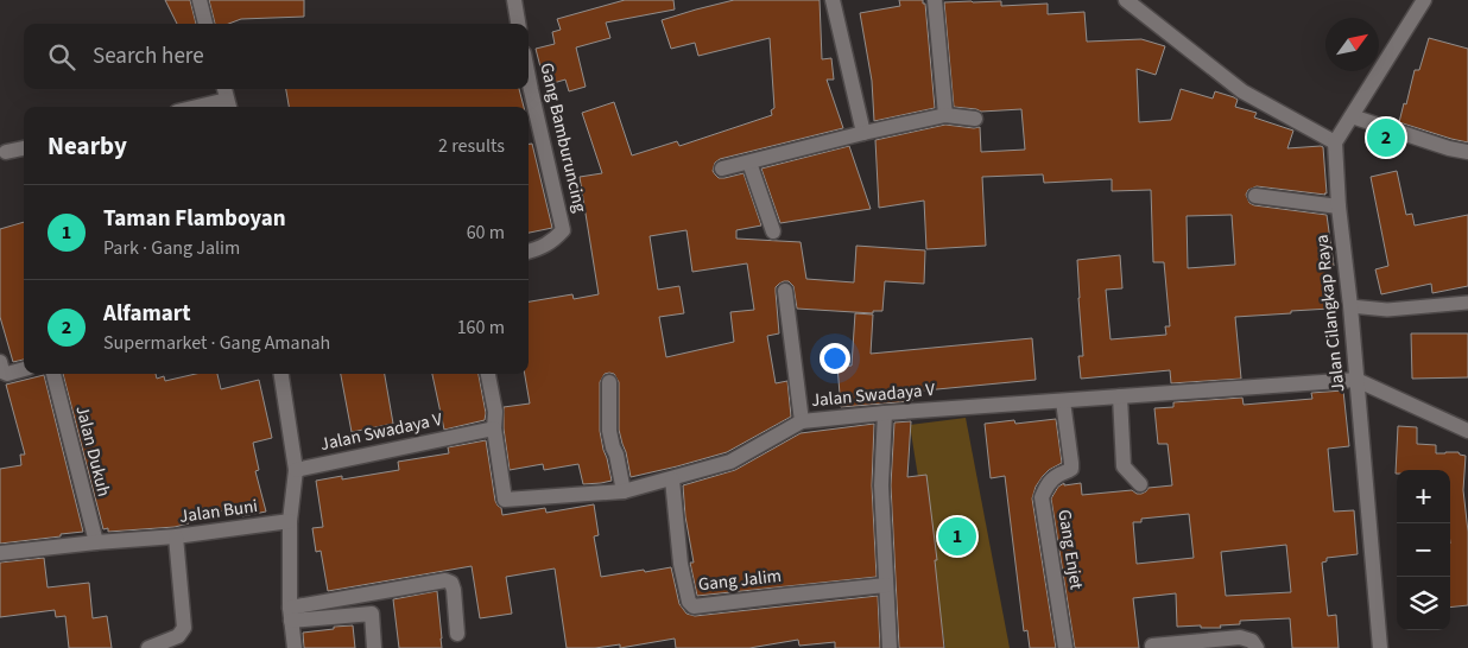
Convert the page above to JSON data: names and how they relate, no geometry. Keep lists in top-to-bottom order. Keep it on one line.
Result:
{"streets":{"street":["Gang Bamburuncing","Jalan Cilangkap Raya","Jalan Swadaya V","Jalan Dukuh","Jalan Buni","Gang Enjet","Gang Jalim"]},"crossings":[["Jalan Cilangkap Raya","Jalan Swadaya V"],["Jalan Swadaya V","Gang Enjet"],["Jalan Swadaya V","Gang Jalim"],["Jalan Dukuh","Jalan Buni"]],"north":"top right","page":{"search":"Search here","heading":["Nearby","2 results"],"pins":["2","1"],"list":[{"mark":"1","name":"Taman Flamboyan","note":"Park · Gang Jalim","value":"60 m"},{"mark":"2","name":"Alfamart","note":"Supermarket · Gang Amanah","value":"160 m"}],"map_buttons":["+","−"]}}
